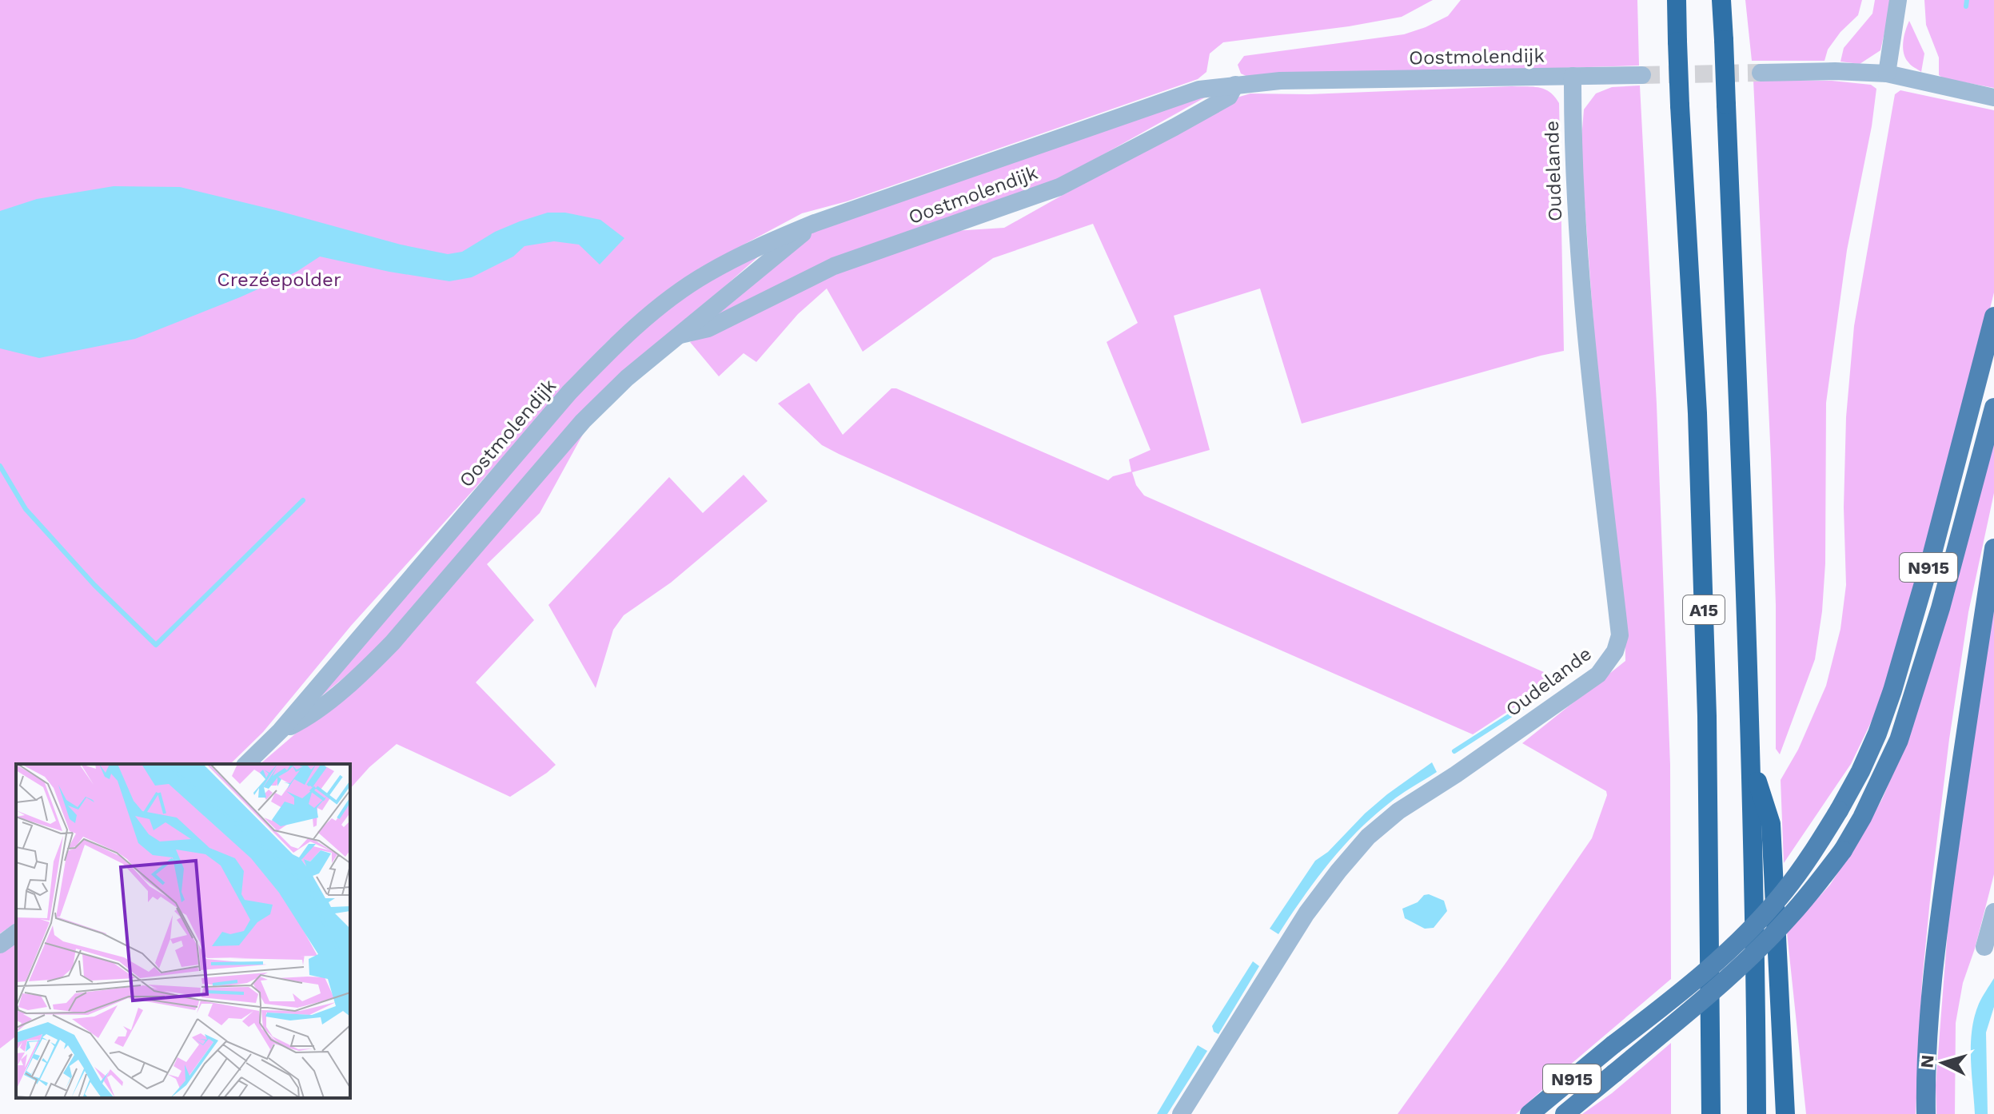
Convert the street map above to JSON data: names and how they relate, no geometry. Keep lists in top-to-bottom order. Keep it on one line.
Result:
{"streets":{"highway":["A15"],"main road":["N915"],"street":["Oostmolendijk","Oudelande"]},"crossings":[["Oostmolendijk","Oudelande"]],"parks":["Crezéepolder"],"north":"left"}
